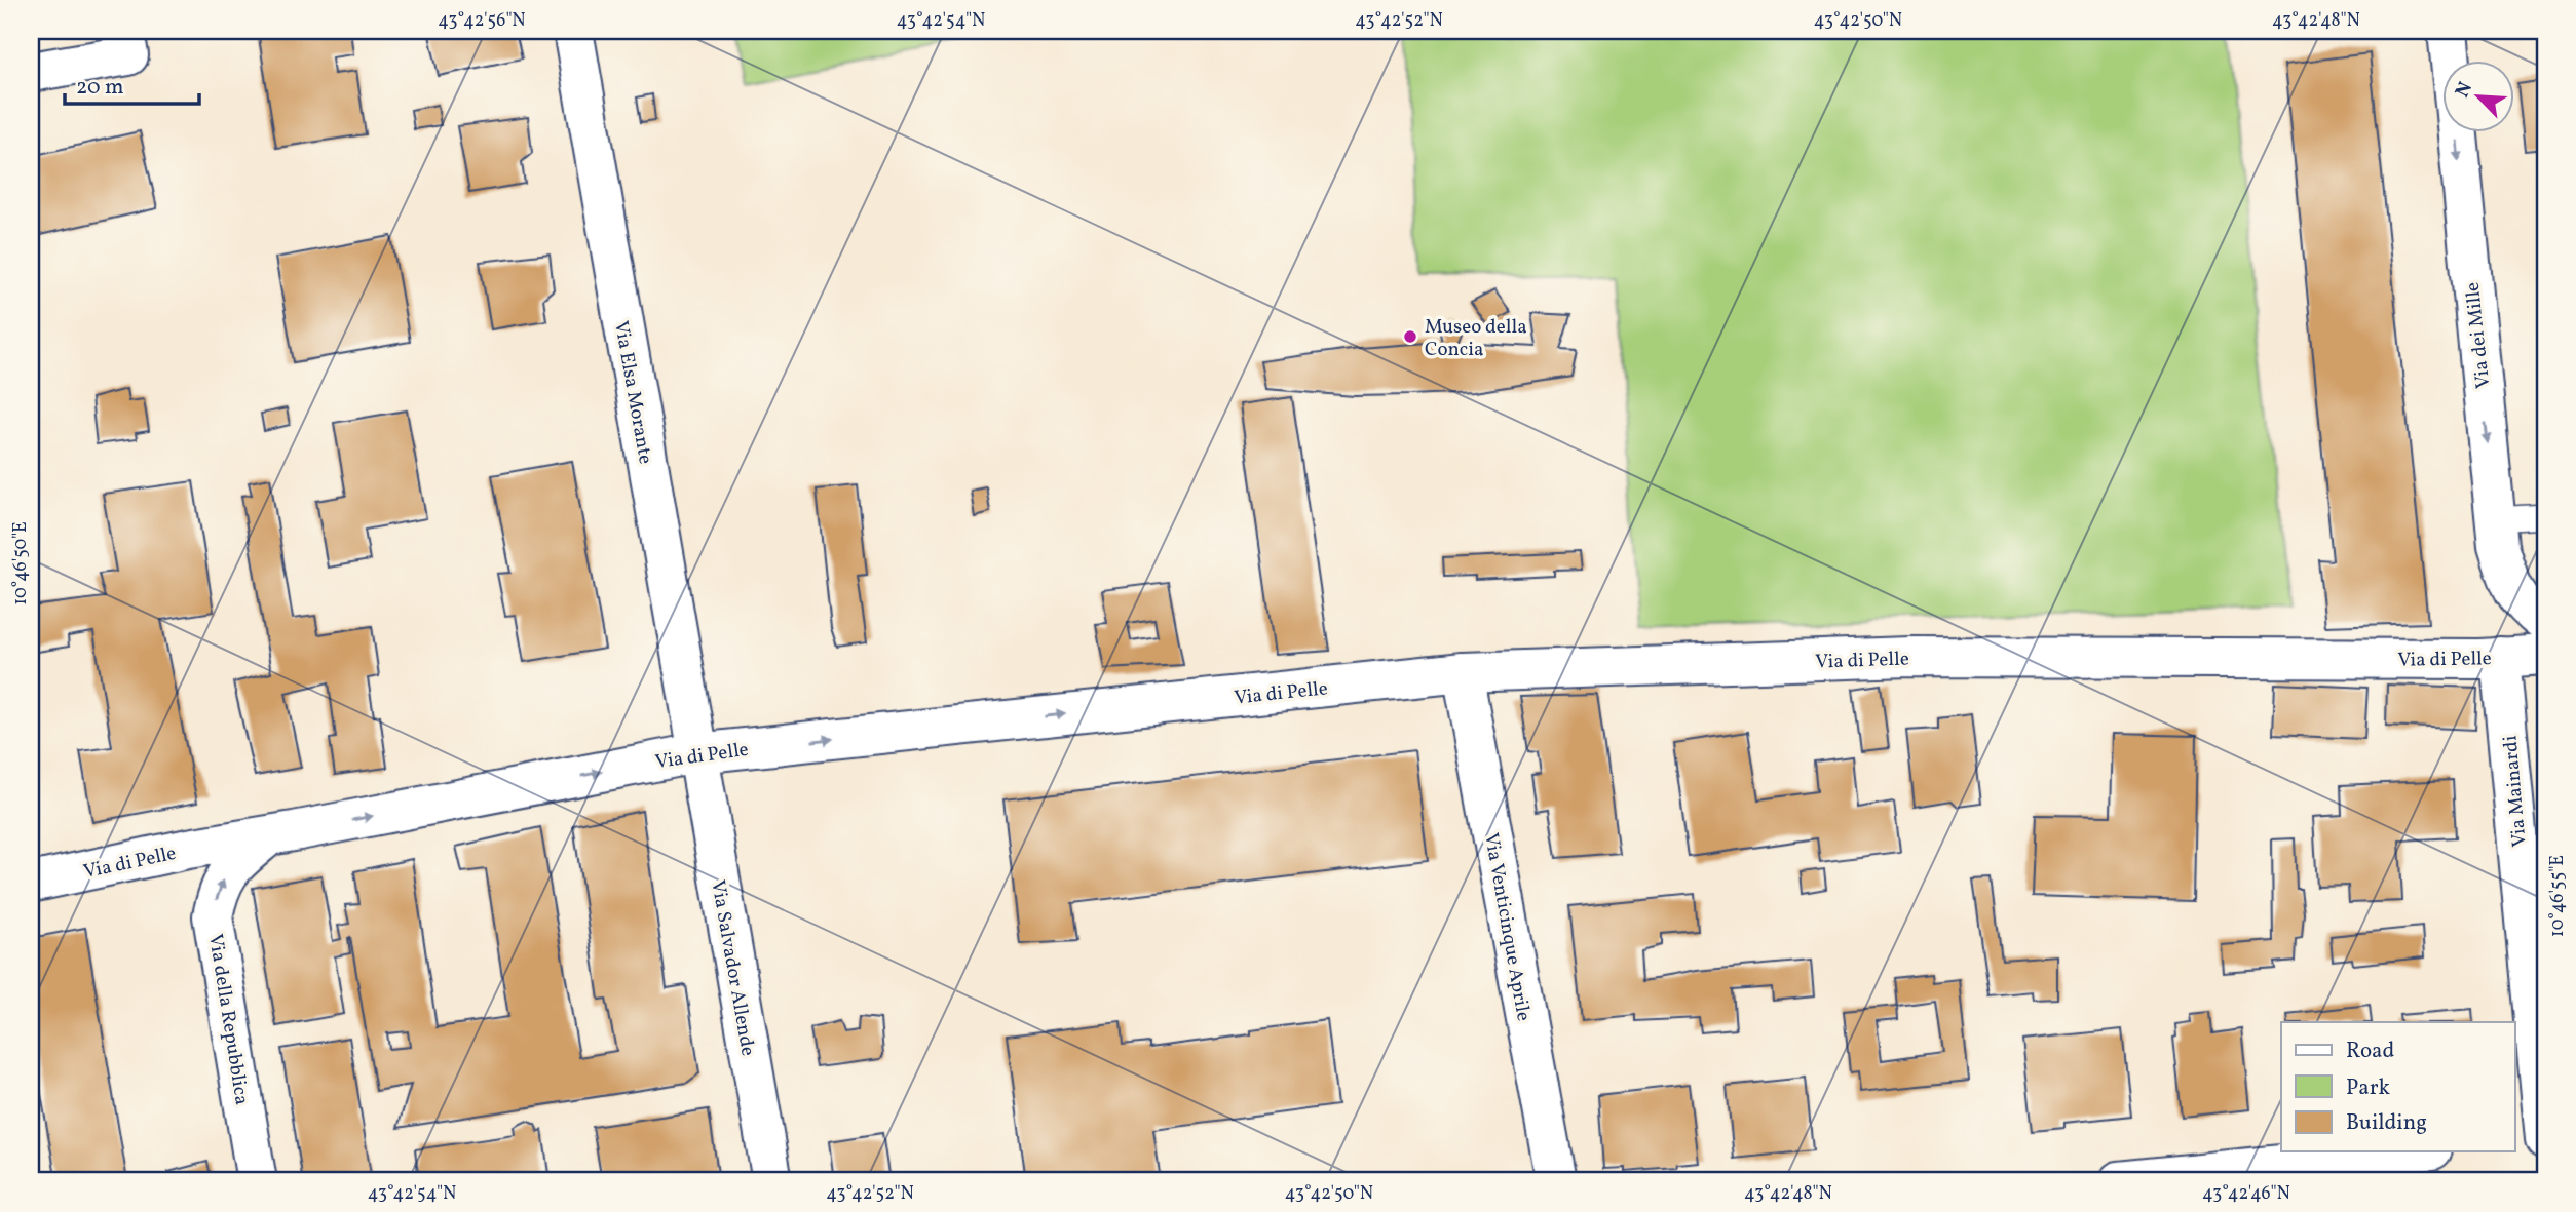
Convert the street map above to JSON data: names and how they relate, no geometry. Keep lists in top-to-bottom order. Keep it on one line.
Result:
{"streets":{"street":["Via dei Mille","Via Elsa Morante","Via di Pelle","Via Mainardi","Via Venticinque Aprile","Via Salvador Allende","Via della Repubblica"]},"crossings":[["Via Elsa Morante","Via di Pelle"],["Via Elsa Morante","Via Salvador Allende"],["Via di Pelle","Via Mainardi"],["Via di Pelle","Via Venticinque Aprile"],["Via di Pelle","Via Salvador Allende"],["Via di Pelle","Via della Repubblica"]],"one_way":["Via dei Mille","Via di Pelle","Via della Repubblica"],"places":["Museo della Concia"],"legend":["Road","Park","Building"],"scale_bar":"20 m","north":"top left","coordinates":["43°42'56\"N","43°42'54\"N","43°42'52\"N","43°42'50\"N","43°42'48\"N","10°46'50\"E","10°46'55\"E","43°42'46\"N"]}
